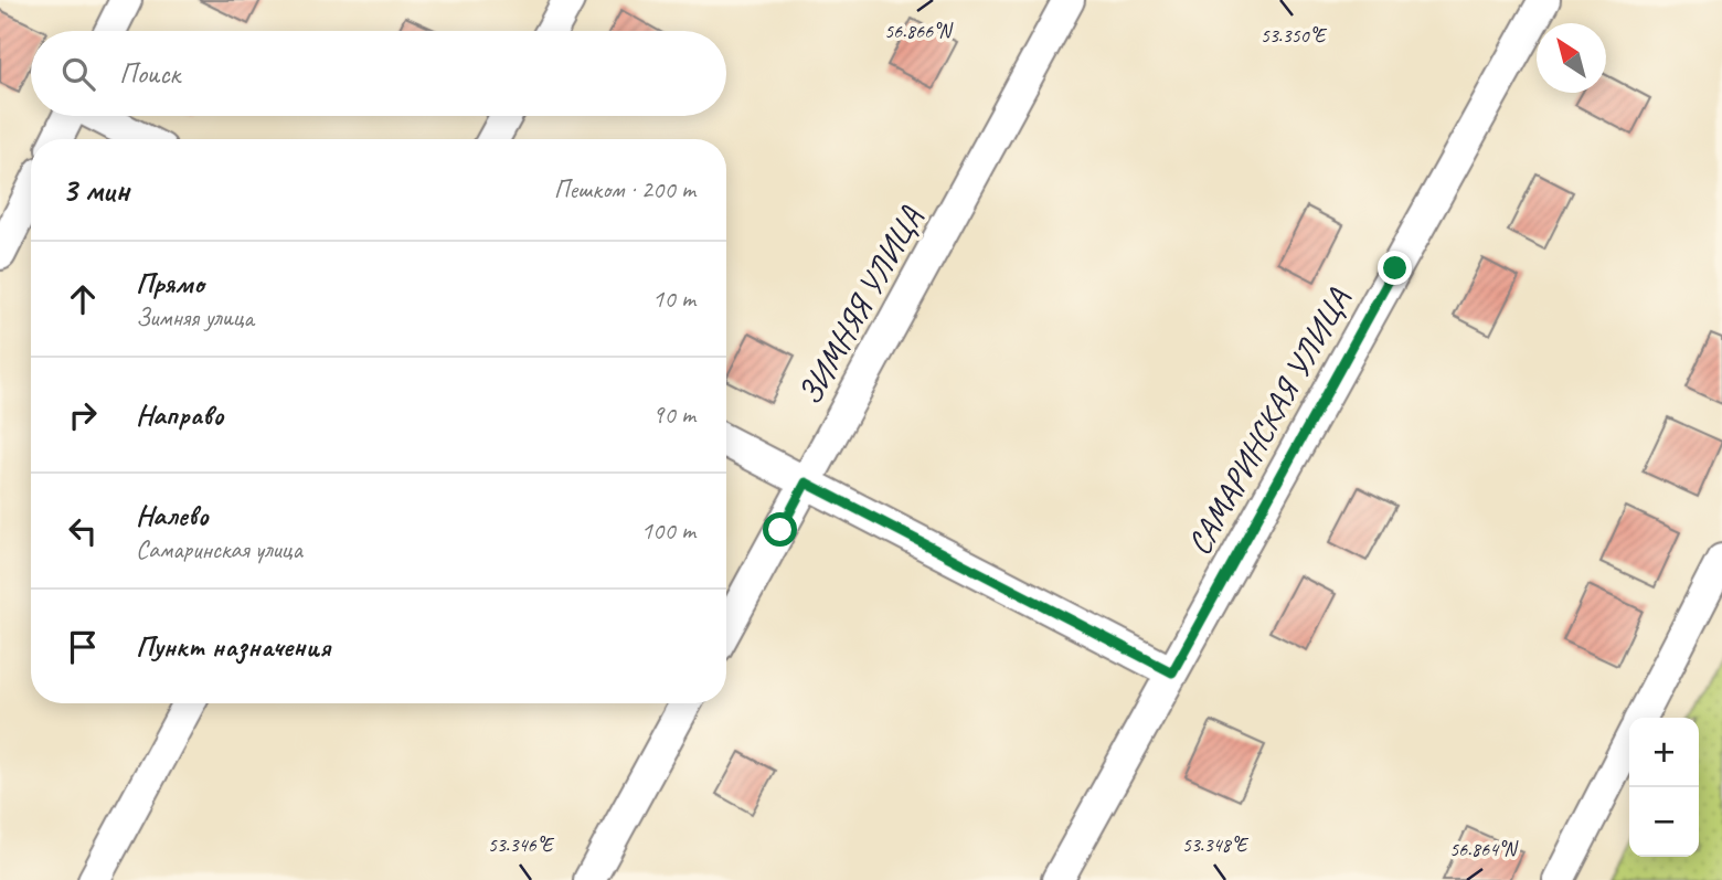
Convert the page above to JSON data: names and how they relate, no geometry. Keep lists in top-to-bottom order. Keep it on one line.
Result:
{"streets":{"street":["ЗИМНЯЯ УЛИЦА","САМАРИНСКАЯ УЛИЦА"]},"north":"top left","page":{"search":"Поиск","heading":["3 мин","Пешком · 200 m"],"list":[["Прямо","Зимняя улица","10 m"],["Направо","90 m"],["Налево","Самаринская улица","100 m"],"Пункт назначения"],"map_buttons":["+","−"]},"coordinates":["56.866°N","53.350°E","53.346°E","53.348°E","56.864°N"]}
